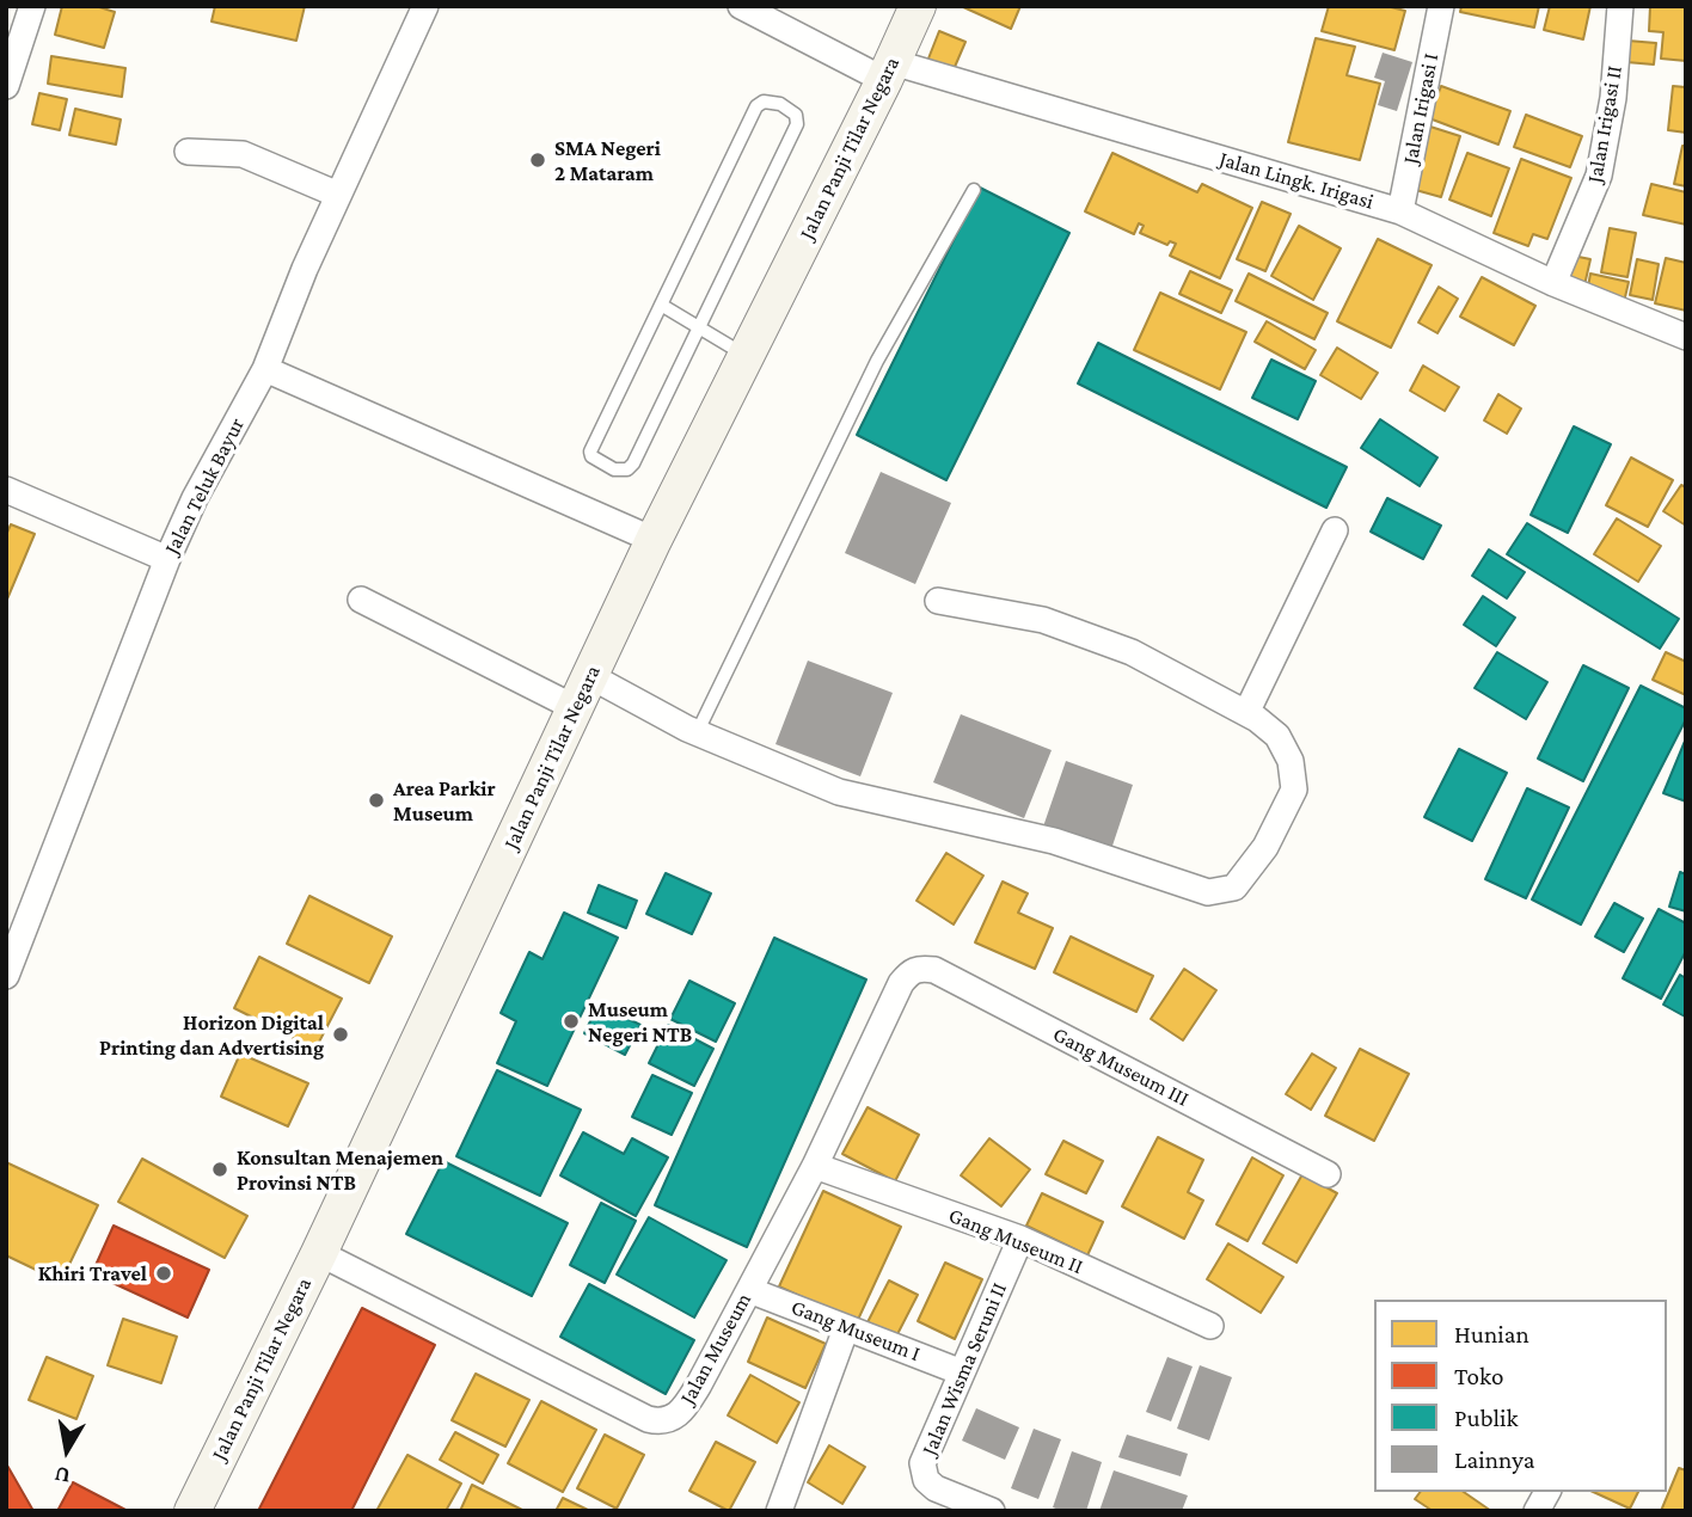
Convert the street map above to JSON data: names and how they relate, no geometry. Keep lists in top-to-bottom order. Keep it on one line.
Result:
{"streets":{"main road":["Jalan Panji Tilar Negara"],"street":["Jalan Irigasi I","Jalan Irigasi II","Jalan Lingk. Irigasi","Jalan Teluk Bayur","Gang Museum III","Gang Museum II","Gang Museum I","Jalan Museum","Jalan Wisma Seruni II"]},"crossings":[["Jalan Irigasi I","Jalan Lingk. Irigasi"],["Jalan Irigasi II","Jalan Lingk. Irigasi"],["Jalan Panji Tilar Negara","Jalan Lingk. Irigasi"],["Jalan Panji Tilar Negara","Jalan Museum"],["Gang Museum III","Jalan Museum"],["Gang Museum II","Jalan Museum"],["Gang Museum II","Jalan Wisma Seruni II"],["Gang Museum I","Jalan Museum"],["Gang Museum I","Jalan Wisma Seruni II"]],"places":["SMA Negeri 2 Mataram","Area Parkir Museum","Museum Negeri NTB","Horizon Digital Printing dan Advertising","Konsultan Menajemen Provinsi NTB","Khiri Travel"],"legend":["Hunian","Toko","Publik","Lainnya"],"north":"bottom"}
